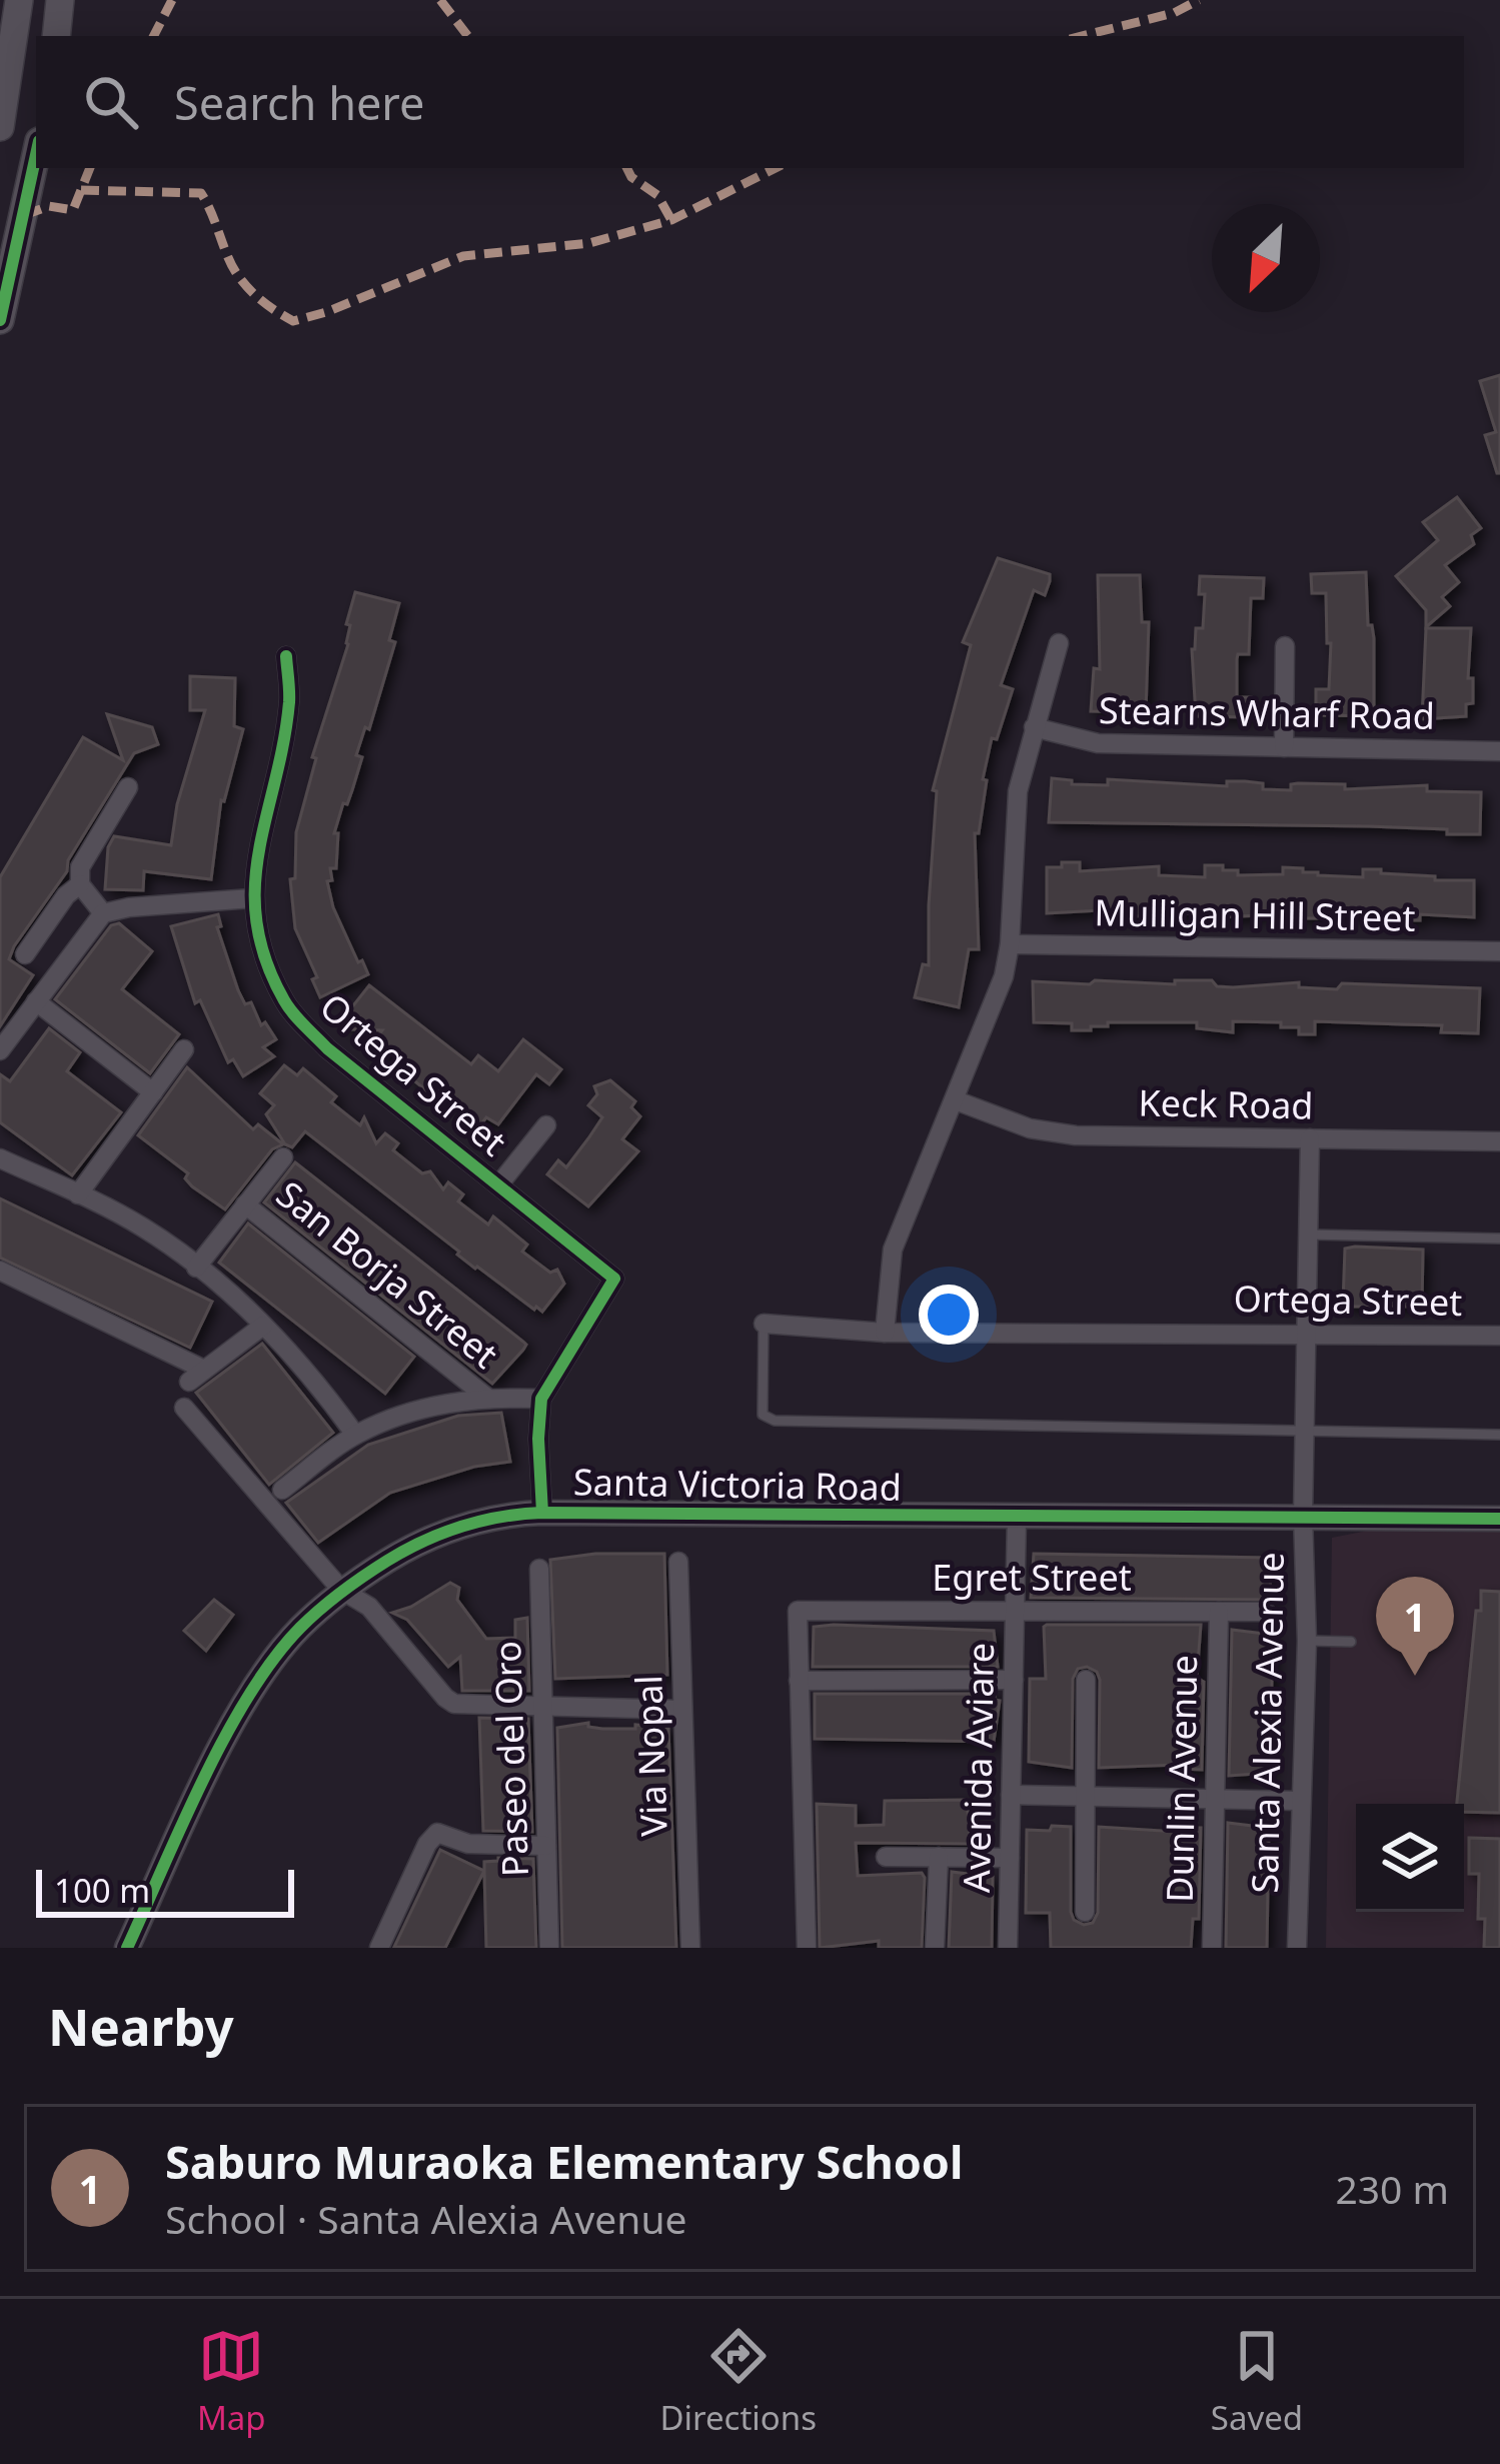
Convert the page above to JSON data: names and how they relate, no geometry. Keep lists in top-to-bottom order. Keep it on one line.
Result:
{"streets":{"street":["Stearns Wharf Road","Mulligan Hill Street","Ortega Street","Keck Road","San Borja Street","Santa Victoria Road","Egret Street","Santa Alexia Avenue","Via Nopal","Paseo del Oro","Avenida Aviare","Dunlin Avenue"]},"crossings":[["Ortega Street","Santa Alexia Avenue"],["Keck Road","Santa Alexia Avenue"],["Santa Victoria Road","Santa Alexia Avenue"],["Santa Victoria Road","Avenida Aviare"],["Egret Street","Avenida Aviare"],["Egret Street","Dunlin Avenue"]],"scale_bar":"100 m","north":"bottom left","page":{"search":"Search here","pins":"1","scale":"100 m","heading":"Nearby","list":[{"mark":"1","name":"Saburo Muraoka Elementary School","note":"School · Santa Alexia Avenue","value":"230 m"}],"nav":["Map","Directions","Saved"]}}
